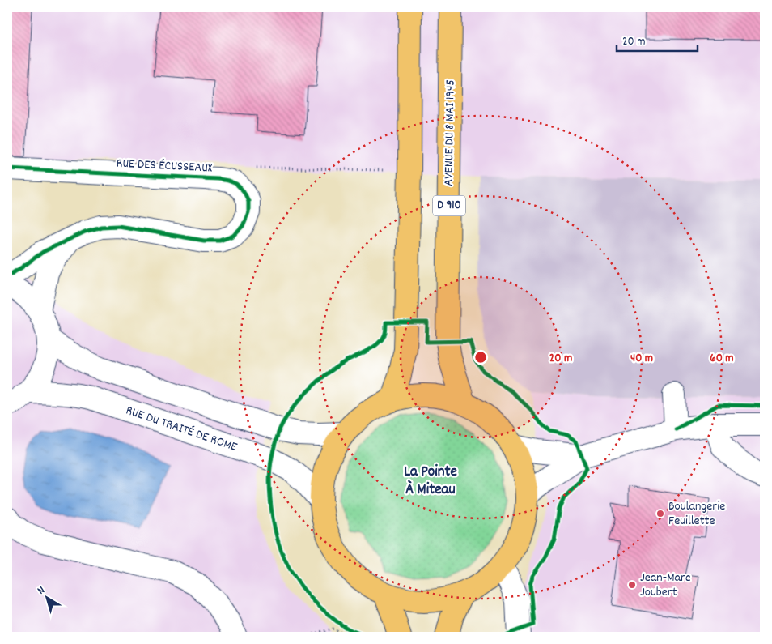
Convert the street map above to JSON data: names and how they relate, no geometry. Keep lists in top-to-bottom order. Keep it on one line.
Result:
{"streets":{"main road":["AVENUE DU 8 MAI 1945","D 910"],"street":["RUE DES ÉCUSSEAUX","RUE DU TRAITÉ DE ROME"]},"districts":["La Pointe À Miteau"],"places":["Boulangerie Feuillette","Jean-Marc Joubert"],"scale_bar":"20 m","north":"top left","rings":["20 m","40 m","60 m"]}
